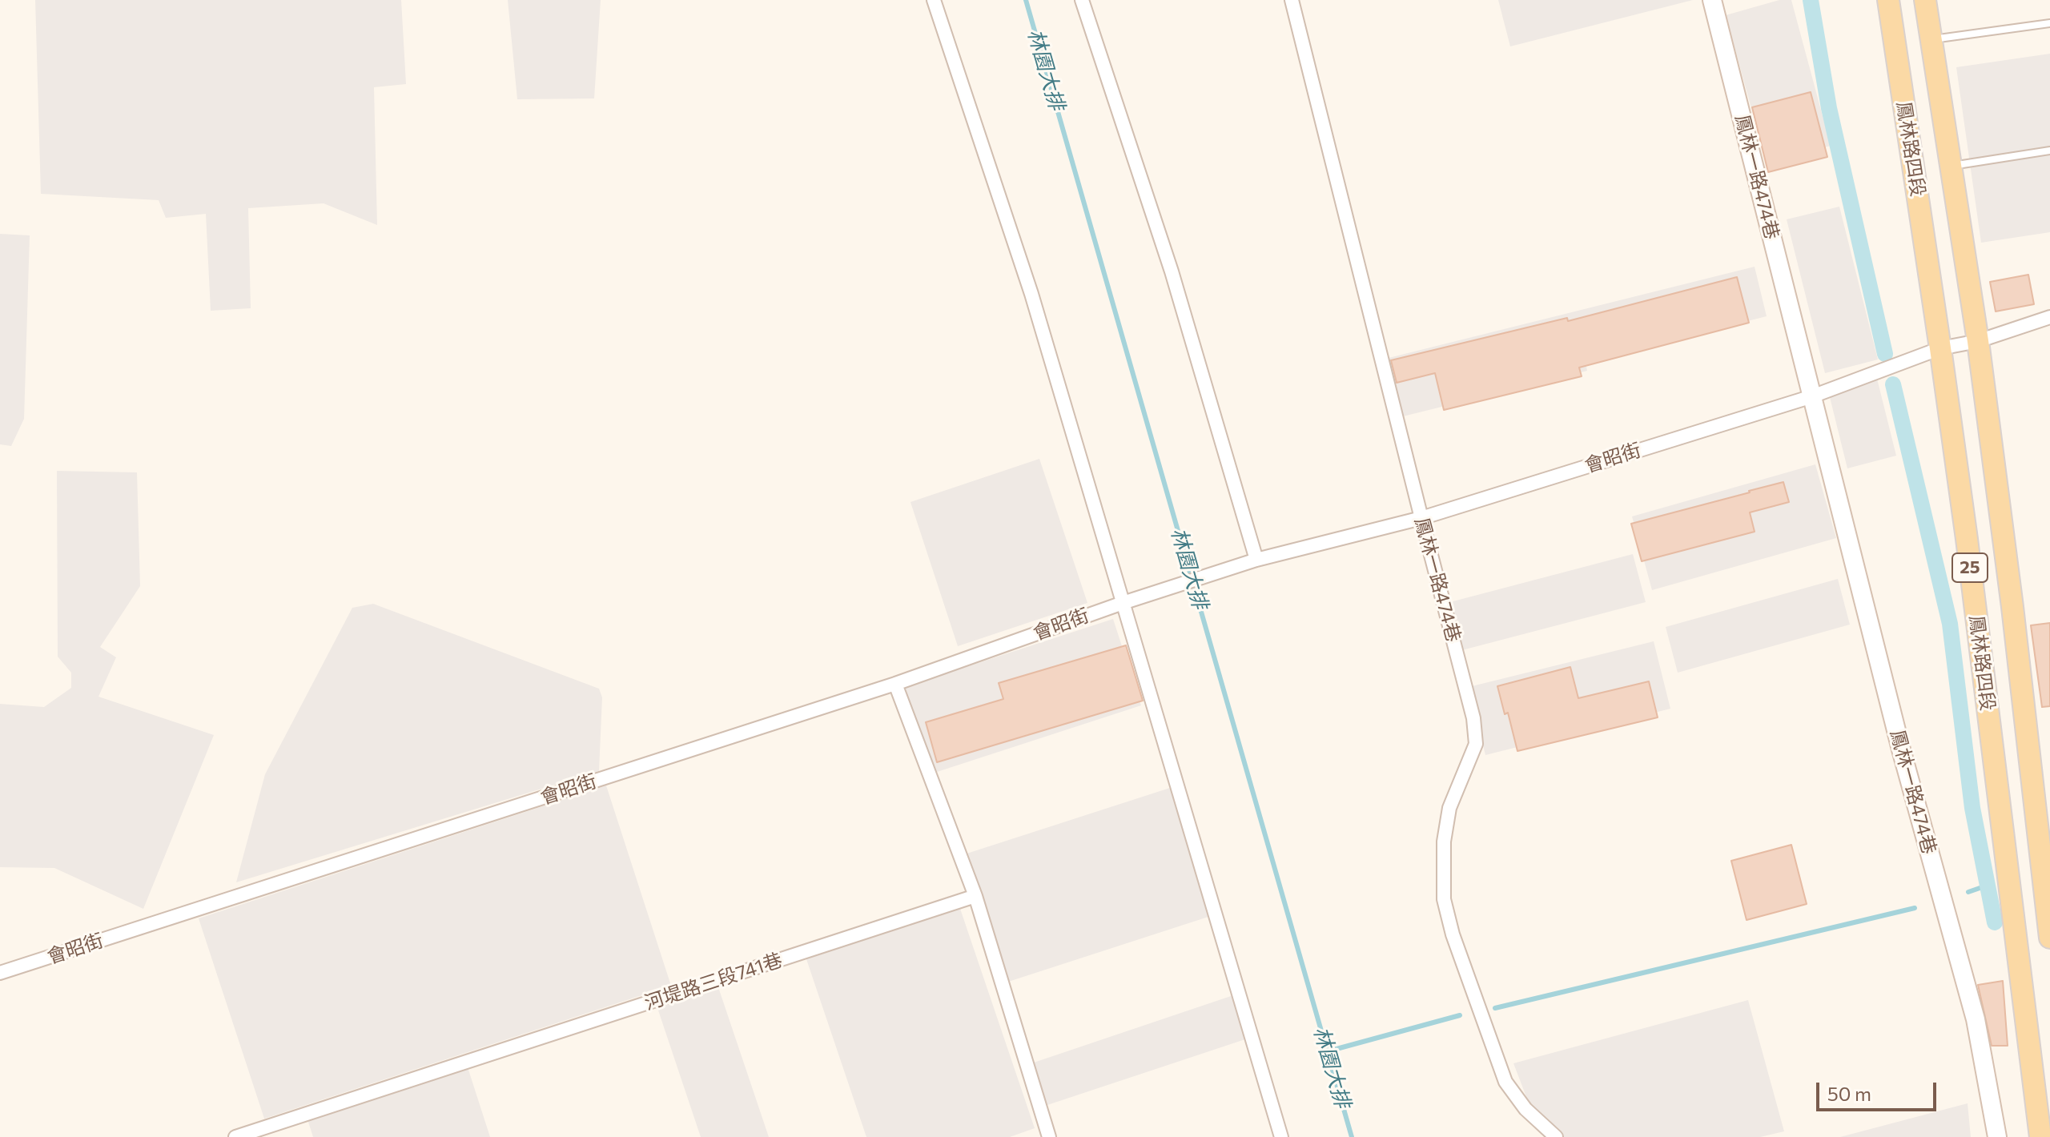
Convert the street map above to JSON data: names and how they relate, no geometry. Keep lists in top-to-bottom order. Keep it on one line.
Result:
{"streets":{"main road":["鳳林路四段","25"],"street":["鳳林一路474巷","會昭街","河堤路三段741巷"]},"crossings":[["鳳林路四段","會昭街"],["鳳林一路474巷","會昭街"]],"water":["林園大排"],"scale_bar":"50 m"}
